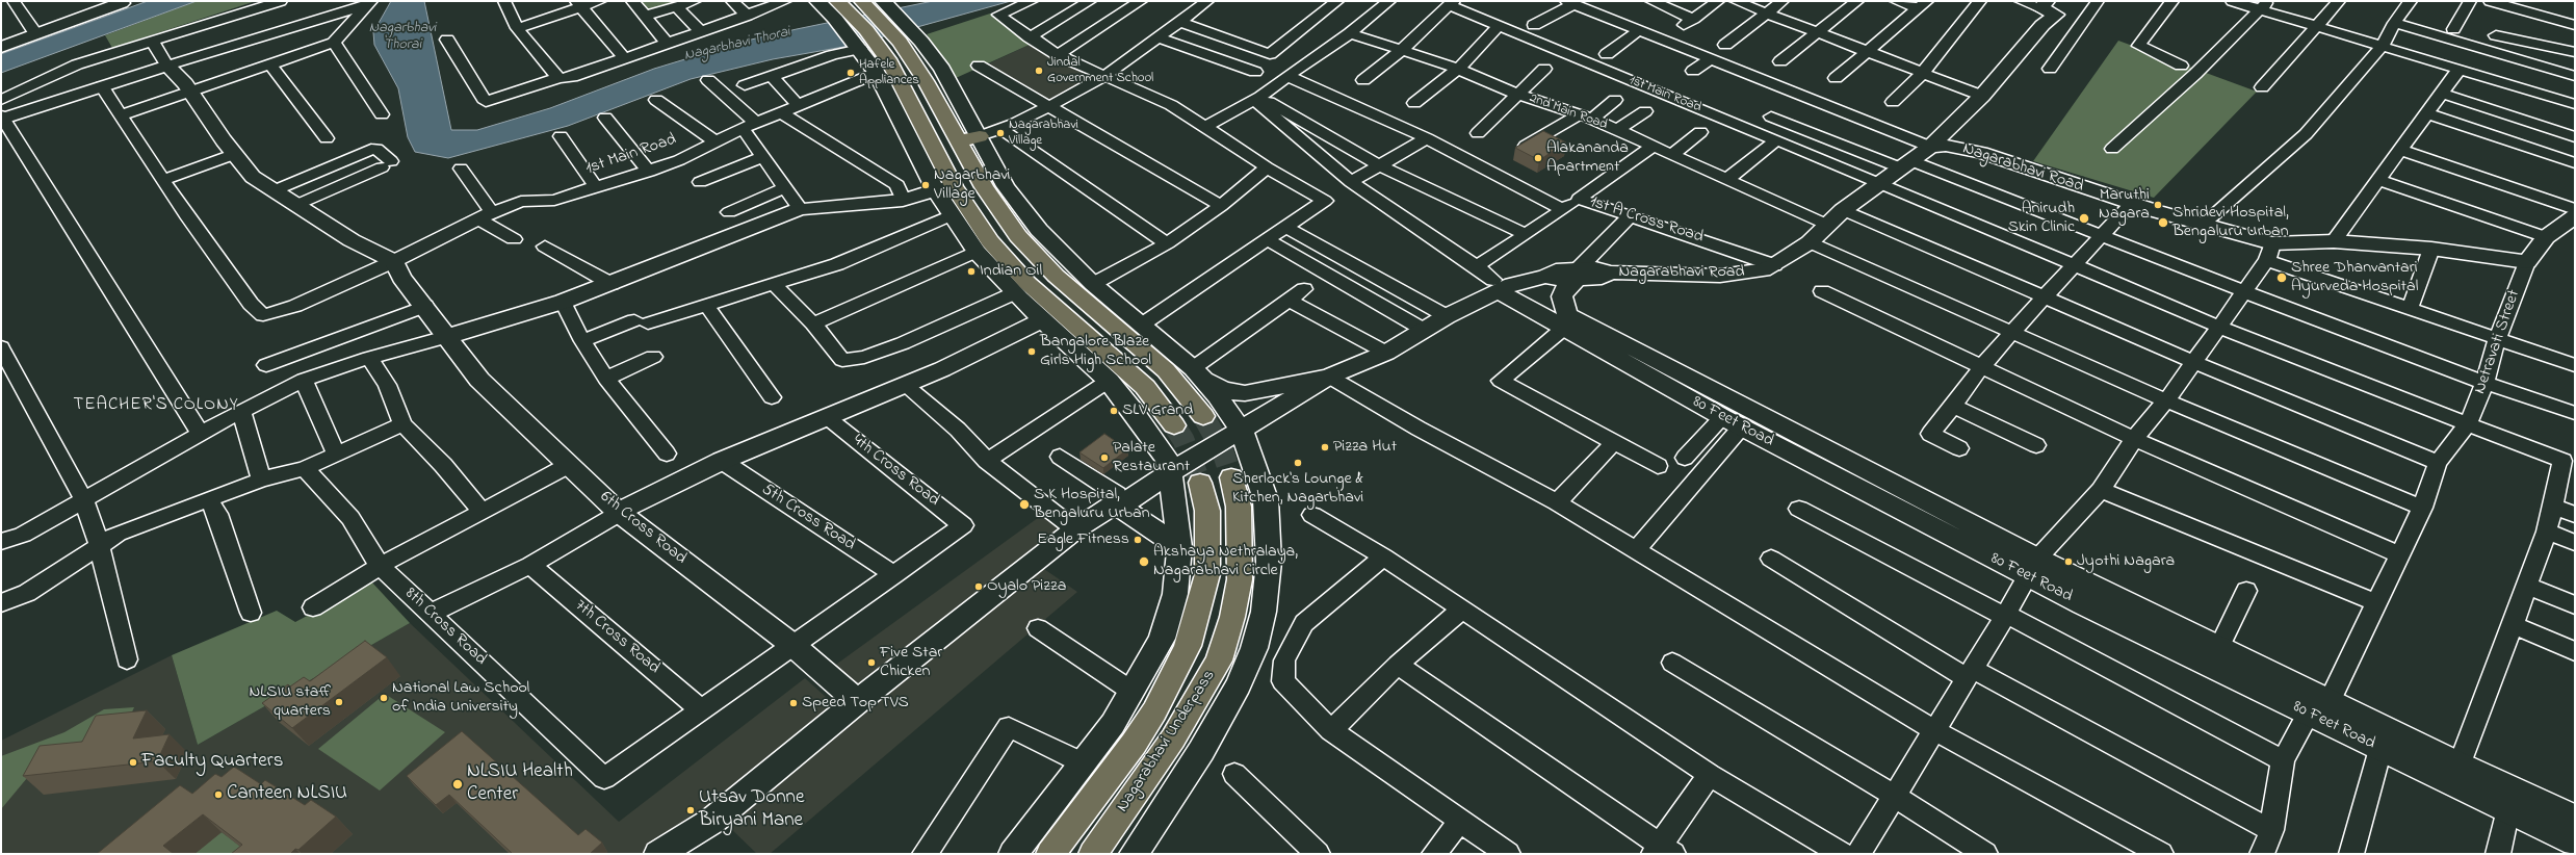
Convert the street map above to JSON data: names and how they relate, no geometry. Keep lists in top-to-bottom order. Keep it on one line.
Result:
{"streets":{"highway":["Nagarabhavi Underpass"],"street":["1st Main Road","2nd Main Road","Nagarabhavi Road","1st A Cross Road","Netravati Street","80 Feet Road","4th Cross Road","5th Cross Road","6th Cross Road","8th Cross Road","7th Cross Road"]},"crossings":[["1st Main Road","Nagarabhavi Road"],["1st Main Road","Netravati Street"],["1st Main Road","6th Cross Road"],["2nd Main Road","Nagarabhavi Road"],["2nd Main Road","1st A Cross Road"],["Nagarabhavi Road","1st A Cross Road"],["Nagarabhavi Road","Netravati Street"],["Nagarabhavi Road","80 Feet Road"],["Netravati Street","80 Feet Road"],["4th Cross Road","5th Cross Road"],["8th Cross Road","7th Cross Road"]],"districts":["TEACHER'S COLONY"],"water":["Nagarbhavi Thorai"],"places":["Jindal Government School","Hafele Appliances","Nagarabhavi Village","Alakananda Apartment","Nagarbhavi Village","Maruthi Nagara","Anirudh Skin Clinic","Shridevi Hospital, Bengaluru Urban","Indian Oil","Shree Dhanvantari Ayurveda Hospital","Bangalore Blaze Girls High School","SLV Grand","Pizza Hut","Palate Restaurant","Sherlock's Lounge & Kitchen, Nagarbhavi","S K Hospital, Bengaluru Urban","Eagle Fitness","Akshaya Nethralaya, Nagarabhavi Circle","Jyothi Nagara","Oyalo Pizza","Five Star Chicken","National Law School of India University","NLSIU staff quarters","Speed Top TVS","Faculty Quarters","NLSIU Health Center","Canteen NLSIU","Utsav Donne Biryani Mane"]}
